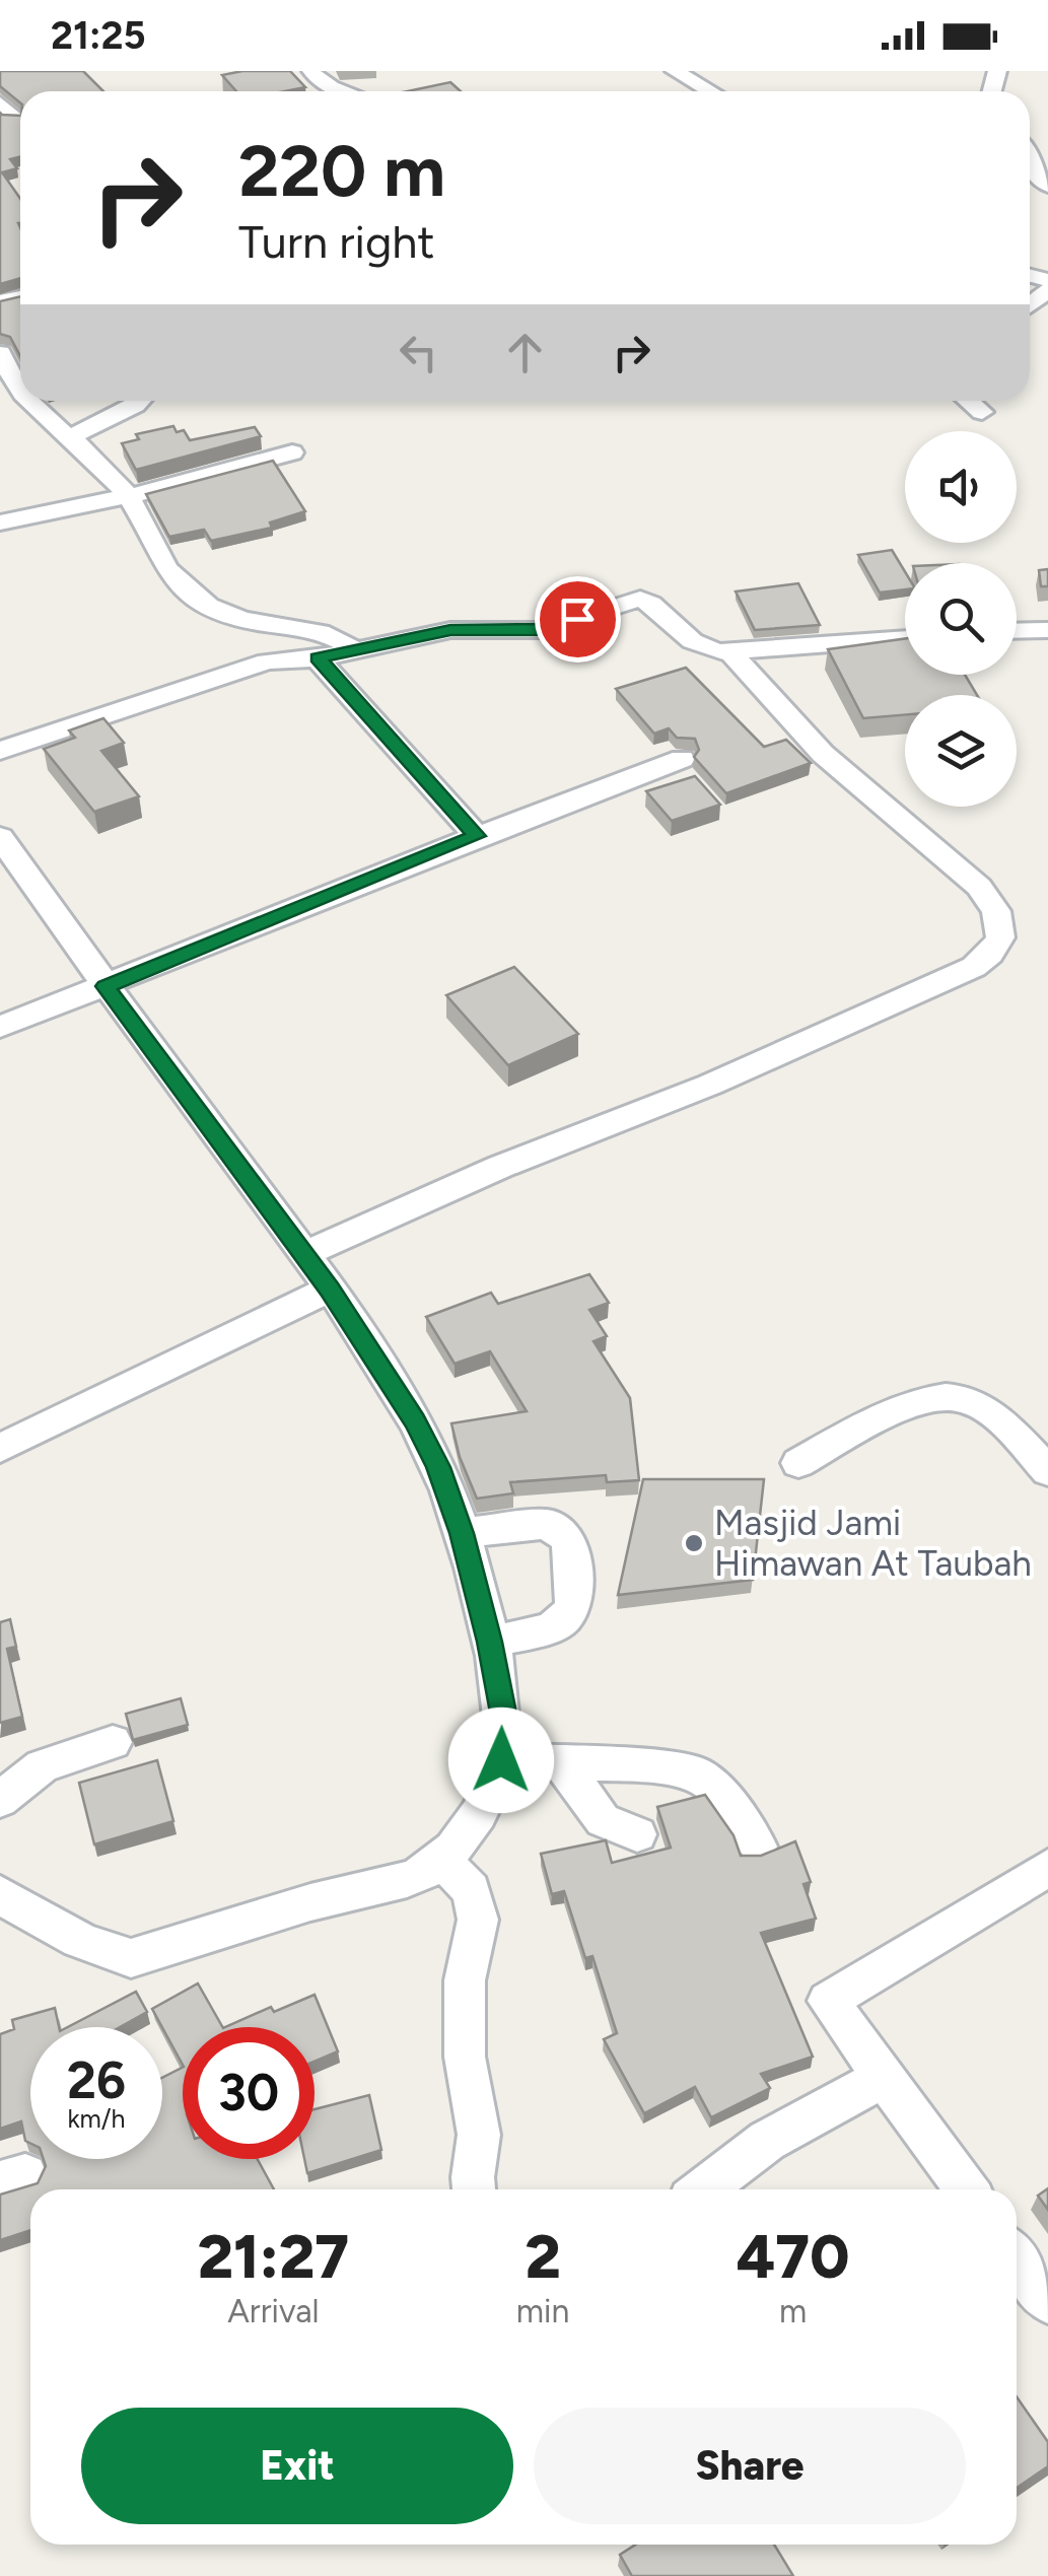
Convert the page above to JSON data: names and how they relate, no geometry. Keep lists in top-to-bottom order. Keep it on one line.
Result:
{"places":["Masjid Jami Himawan At Taubah"],"page":{"status":"21:25","turn":["220 m","Turn right"],"speed":"26 km/h","limit":"30","eta":["21:27","Arrival","2","min","470","m"],"buttons":["Exit","Share"]}}
